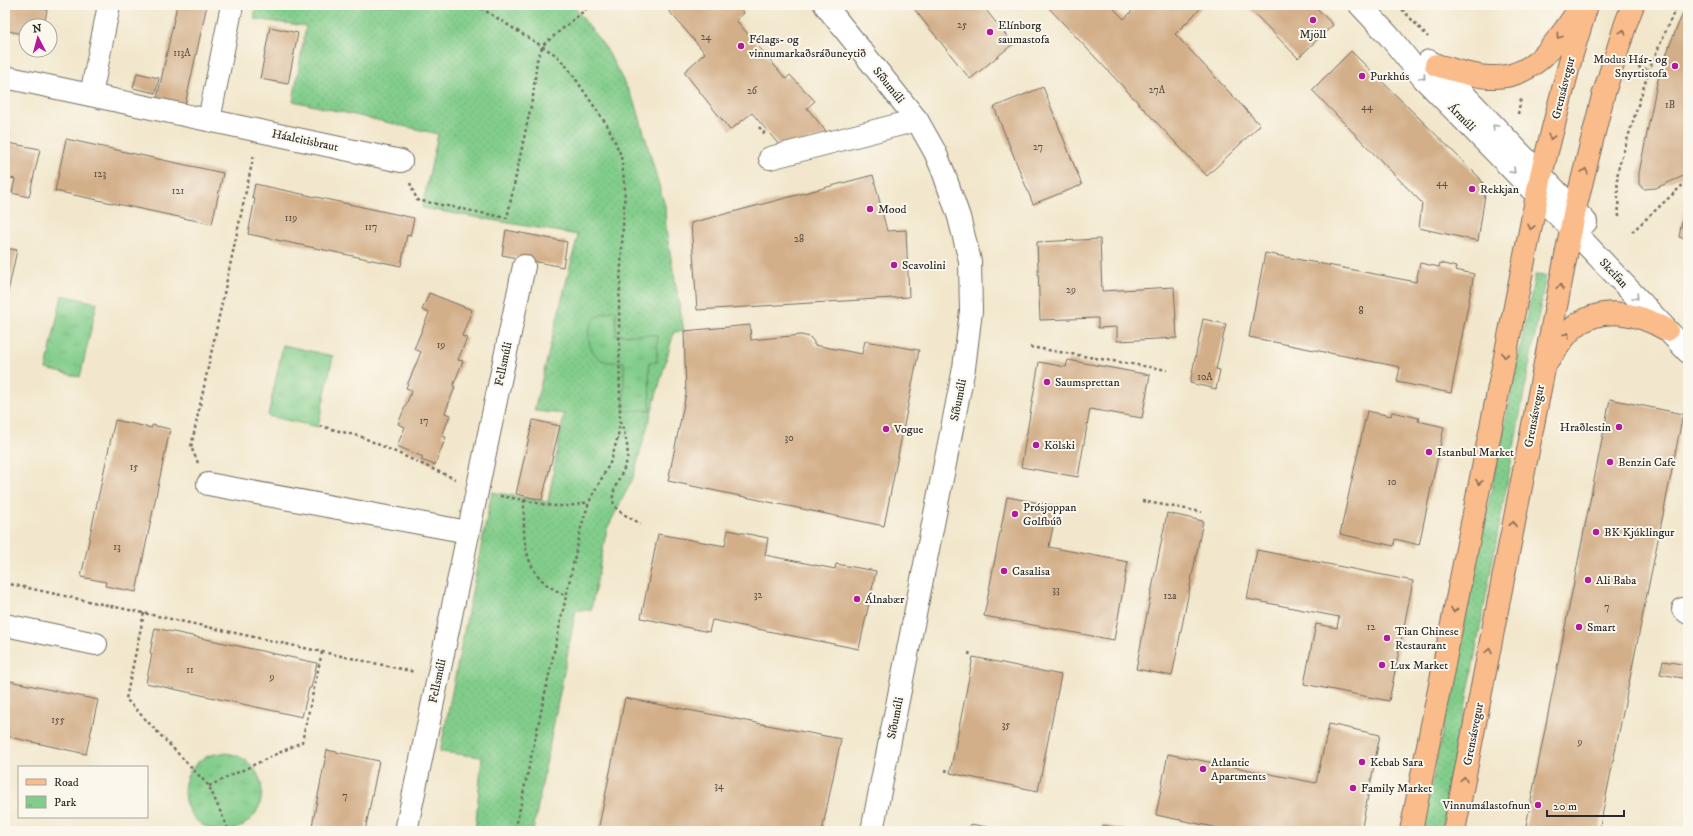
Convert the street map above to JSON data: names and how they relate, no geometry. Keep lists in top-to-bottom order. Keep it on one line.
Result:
{"streets":{"main road":["Grensásvegur"],"street":["Síðumúli","Ármúli","Háaleitisbraut","Skeifan","Fellsmúli"]},"crossings":[["Grensásvegur","Ármúli"],["Grensásvegur","Skeifan"],["Ármúli","Skeifan"]],"places":["Mjöll","Elínborg saumastofa","Félags- og vinnumarkaðsráðuneytið","Modus Hár- og Snyrtistofa","Purkhús","Rekkjan","Mood","Scavolini","Saumsprettan","Hraðlestin","Vogue","Kölski","Istanbul Market","Benzin Cafe","Prósjoppan Golfbúð","BK Kjúklingur","Casalisa","Ali Baba","Álnabær","Smart","Tian Chinese Restaurant","Lux Market","Kebab Sara","Atlantic Apartments","Family Market","Vinnumálastofnun"],"house_numbers":["25","24","113A","27A","26","1B","44","27","123","44","121","119","117","28","29","8","19","10A","17","30","15","10","13","33","32","12a","7","12","11","9","155","35","9","34","7"],"legend":["Road","Park"],"scale_bar":"20 m","north":"top"}
